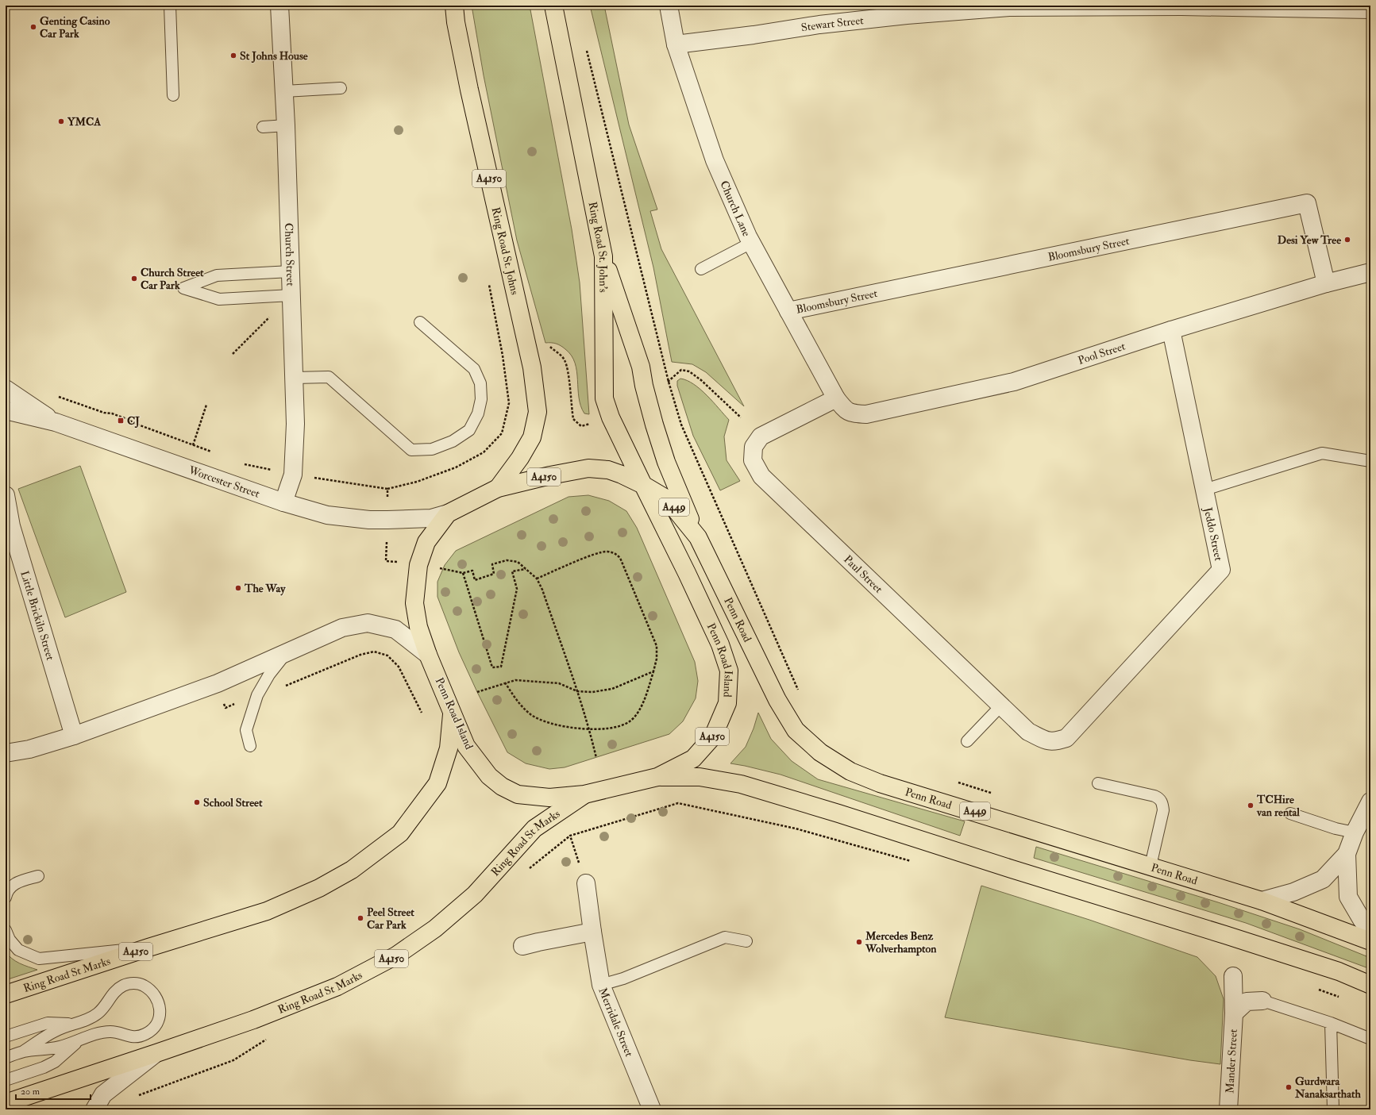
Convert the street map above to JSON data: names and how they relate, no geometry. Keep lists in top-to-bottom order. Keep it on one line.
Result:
{"streets":{"highway":["A4150","Ring Road St. John's","Ring Road St. Johns","A449","Penn Road","Penn Road Island","Ring Road St Marks"],"street":["Stewart Street","Church Lane","Bloomsbury Street","Church Street","Pool Street","Worcester Street","Jeddo Street","Paul Street","Little Brickiln Street","Merridale Street","Mander Street"]},"crossings":[["Stewart Street","Church Lane"],["Church Lane","Bloomsbury Street"],["Church Lane","Pool Street"],["Church Lane","Paul Street"],["Ring Road St. John's","Penn Road"],["Ring Road St. John's","Penn Road Island"],["Bloomsbury Street","Pool Street"],["Ring Road St. Johns","Penn Road Island"],["Church Street","Worcester Street"],["Pool Street","Jeddo Street"],["Pool Street","Paul Street"],["Worcester Street","Penn Road Island"],["Jeddo Street","Paul Street"],["Penn Road","Penn Road Island"],["Penn Road Island","Ring Road St Marks"]],"places":{"other":["Genting Casino Car Park","St Johns House","YMCA","Desi Yew Tree","Church Street Car Park","The Way","School Street","TCHire van rental","Peel Street Car Park","Mercedes Benz Wolverhampton","Gurdwara Nanaksarthath"],"transit":["CJ"]},"scale_bar":"20 m"}
